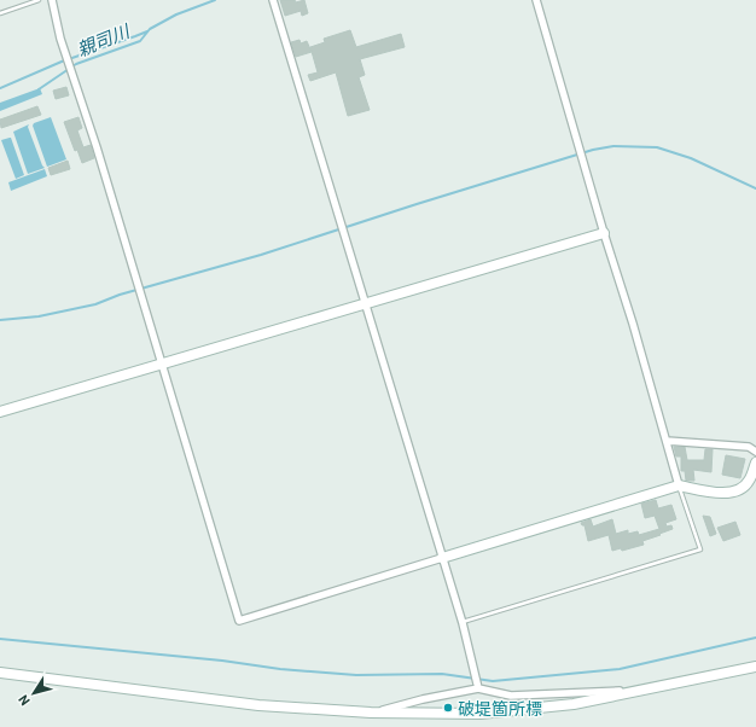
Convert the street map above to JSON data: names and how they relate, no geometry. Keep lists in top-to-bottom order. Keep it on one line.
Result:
{"water":["親司川"],"places":["破堤箇所標"],"north":"bottom left"}
